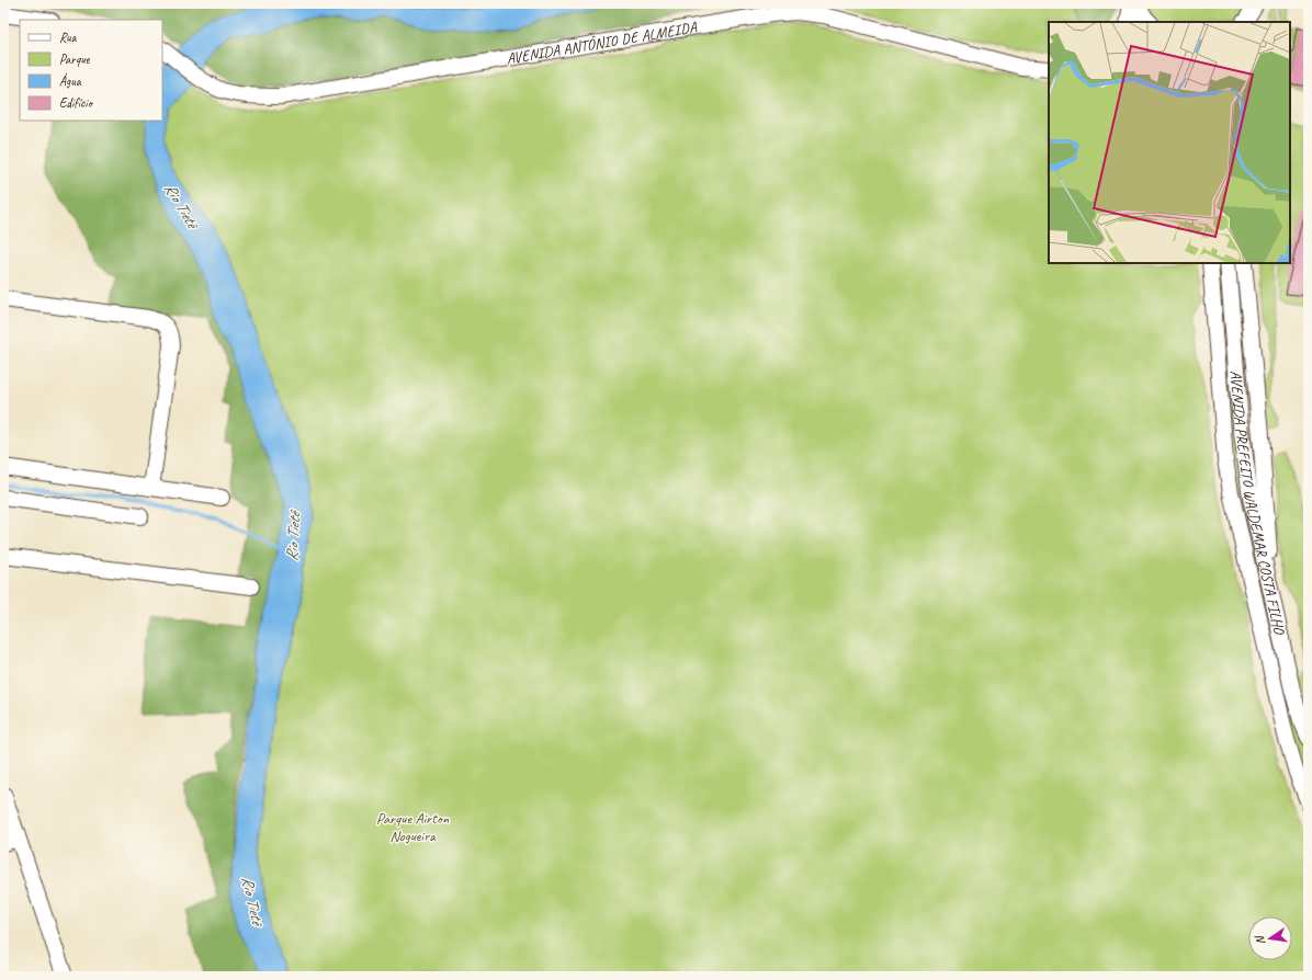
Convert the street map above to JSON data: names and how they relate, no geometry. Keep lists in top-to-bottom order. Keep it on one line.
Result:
{"streets":{"street":["AVENIDA ANTÔNIO DE ALMEIDA","AVENIDA PREFEITO WALDEMAR COSTA FILHO"]},"water":["Rio Tietê"],"parks":["Parque Airton Nogueira"],"legend":["Rua","Parque","Água","Edifício"],"north":"left"}
